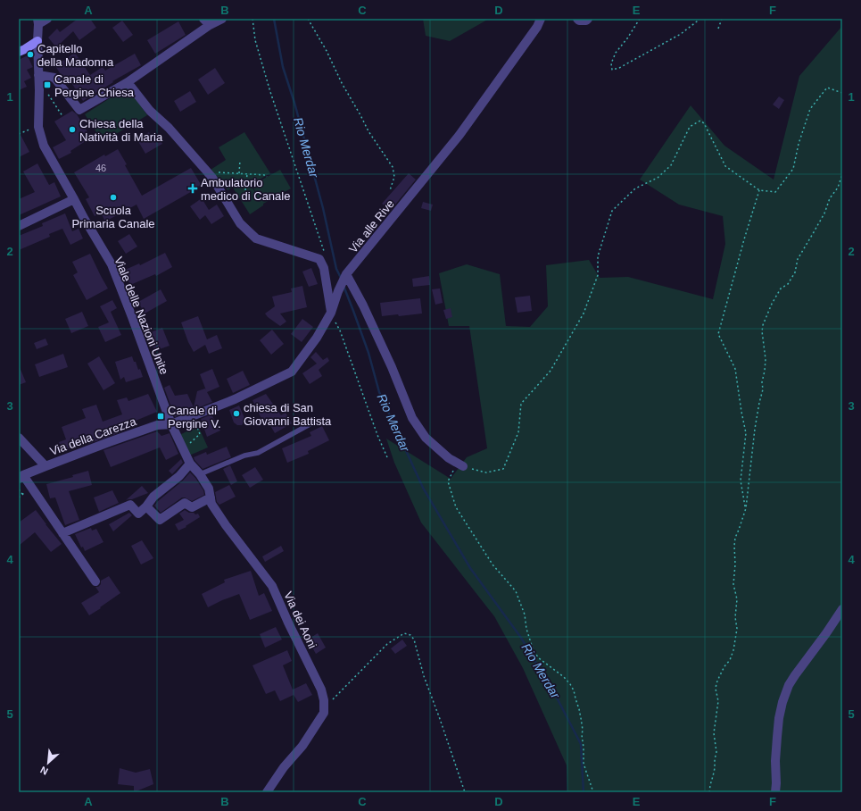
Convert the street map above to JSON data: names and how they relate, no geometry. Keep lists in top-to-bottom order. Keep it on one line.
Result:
{"streets":{"street":["Via alle Rive","Viale delle Nazioni Unite","Via della Carezza","Via dei Aoni"]},"crossings":[["Via alle Rive","Via della Carezza"],["Viale delle Nazioni Unite","Via della Carezza"],["Viale delle Nazioni Unite","Via dei Aoni"]],"water":["Rio Merdar"],"places":{"other":["Capitello della Madonna","Chiesa della Natività di Maria","Scuola Primaria Canale","chiesa di San Giovanni Battista"],"transit":["Canale di Pergine Chiesa","Canale di Pergine V."],"health":["Ambulatorio medico di Canale"]},"house_numbers":["46"],"north":"bottom left","grid":{"columns":["A","B","C","D","E","F"],"rows":["1","2","3","4","5"]}}
